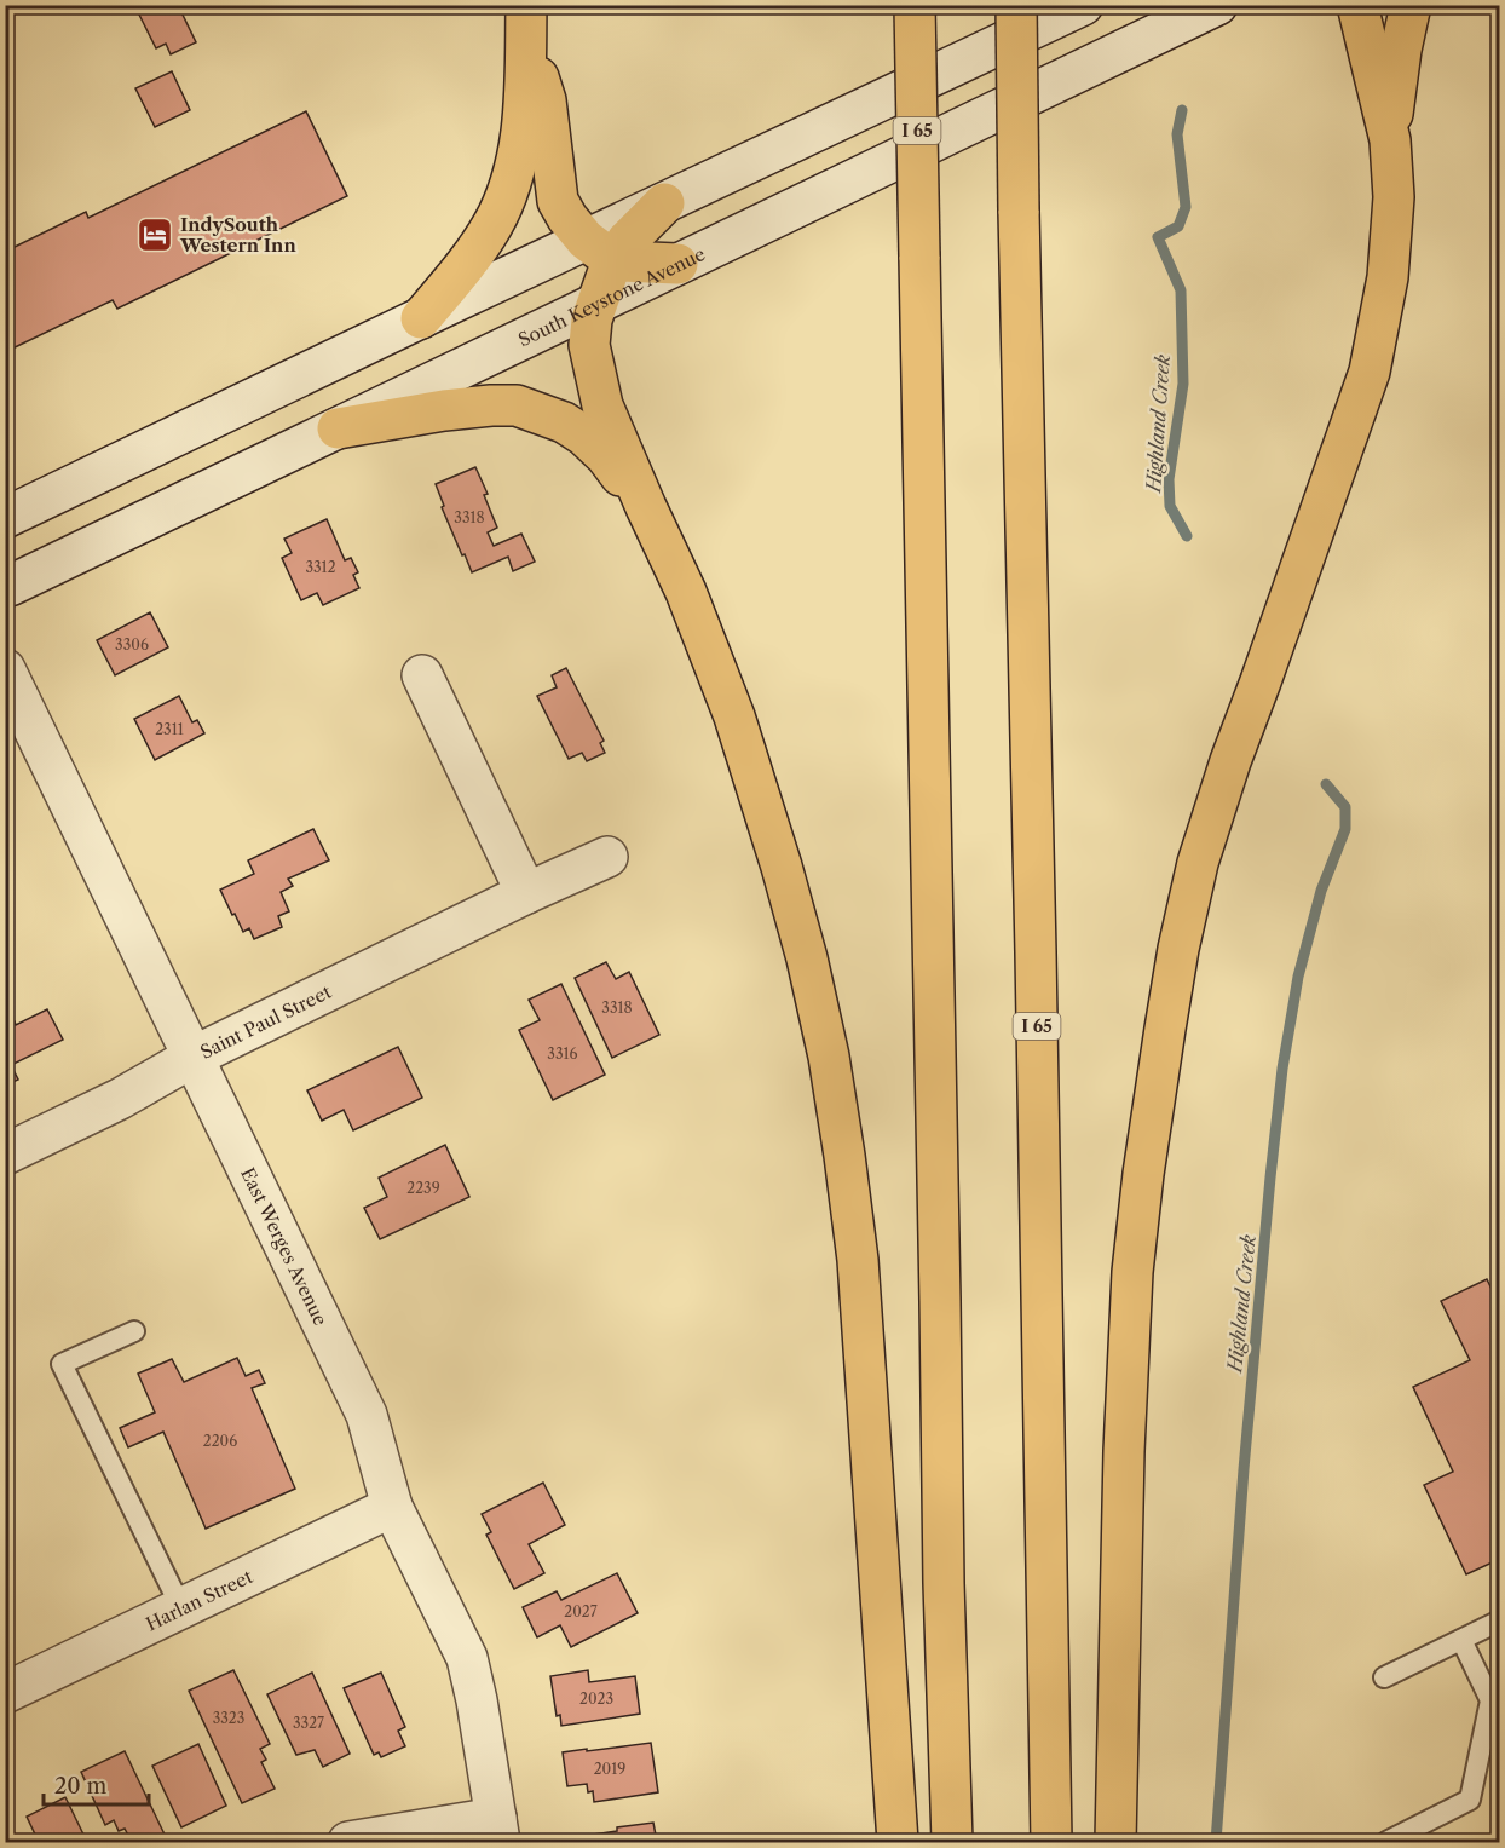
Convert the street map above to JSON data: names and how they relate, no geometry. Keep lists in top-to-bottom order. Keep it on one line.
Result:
{"streets":{"highway":["I 65"],"street":["South Keystone Avenue","Saint Paul Street","East Werges Avenue","Harlan Street"]},"crossings":[["Saint Paul Street","East Werges Avenue"],["East Werges Avenue","Harlan Street"]],"water":["Highland Creek"],"places":{"hotel":["IndySouth Western Inn"]},"house_numbers":["3318","3312","3306","2311","3318","3316","2239","2206","2027","2023","3323","3327","2019"],"scale_bar":"20 m"}
